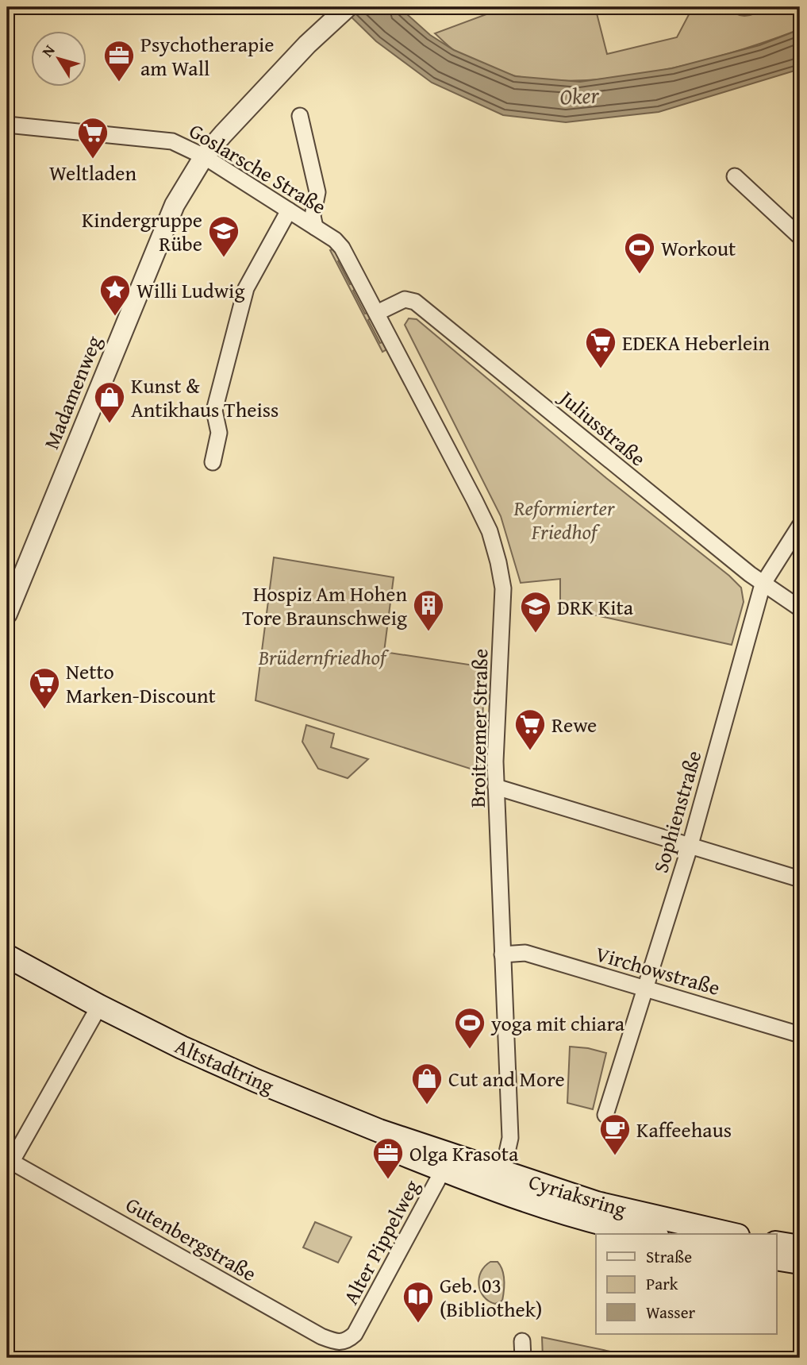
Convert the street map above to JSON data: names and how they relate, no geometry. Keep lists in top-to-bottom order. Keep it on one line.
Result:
{"streets":{"main road":["Altstadtring","Cyriaksring"],"street":["Goslarsche Straße","Madamenweg","Juliusstraße","Broitzemer Straße","Sophienstraße","Virchowstraße","Gutenbergstraße","Alter Pippelweg"]},"crossings":[["Goslarsche Straße","Madamenweg"],["Goslarsche Straße","Juliusstraße"],["Goslarsche Straße","Broitzemer Straße"],["Juliusstraße","Broitzemer Straße"],["Juliusstraße","Sophienstraße"],["Broitzemer Straße","Virchowstraße"],["Broitzemer Straße","Cyriaksring"],["Sophienstraße","Virchowstraße"],["Altstadtring","Cyriaksring"],["Altstadtring","Alter Pippelweg"],["Cyriaksring","Alter Pippelweg"],["Gutenbergstraße","Alter Pippelweg"]],"water":["Oker"],"parks":["Reformierter Friedhof","Brüdernfriedhof"],"places":{"office":["Psychotherapie am Wall","Olga Krasota"],"supermarket":["Weltladen","EDEKA Heberlein","Netto Marken-Discount","Rewe"],"school or university":["Kindergruppe Rübe","DRK Kita"],"sports":["Workout","yoga mit chiara"],"place":["Willi Ludwig"],"shop":["Kunst & Antikhaus Theiss","Cut and More"],"building":["Hospiz Am Hohen Tore Braunschweig"],"cafe":["Kaffeehaus"],"library":["Geb. 03 (Bibliothek)"]},"legend":["Straße","Park","Wasser"],"north":"top left"}
